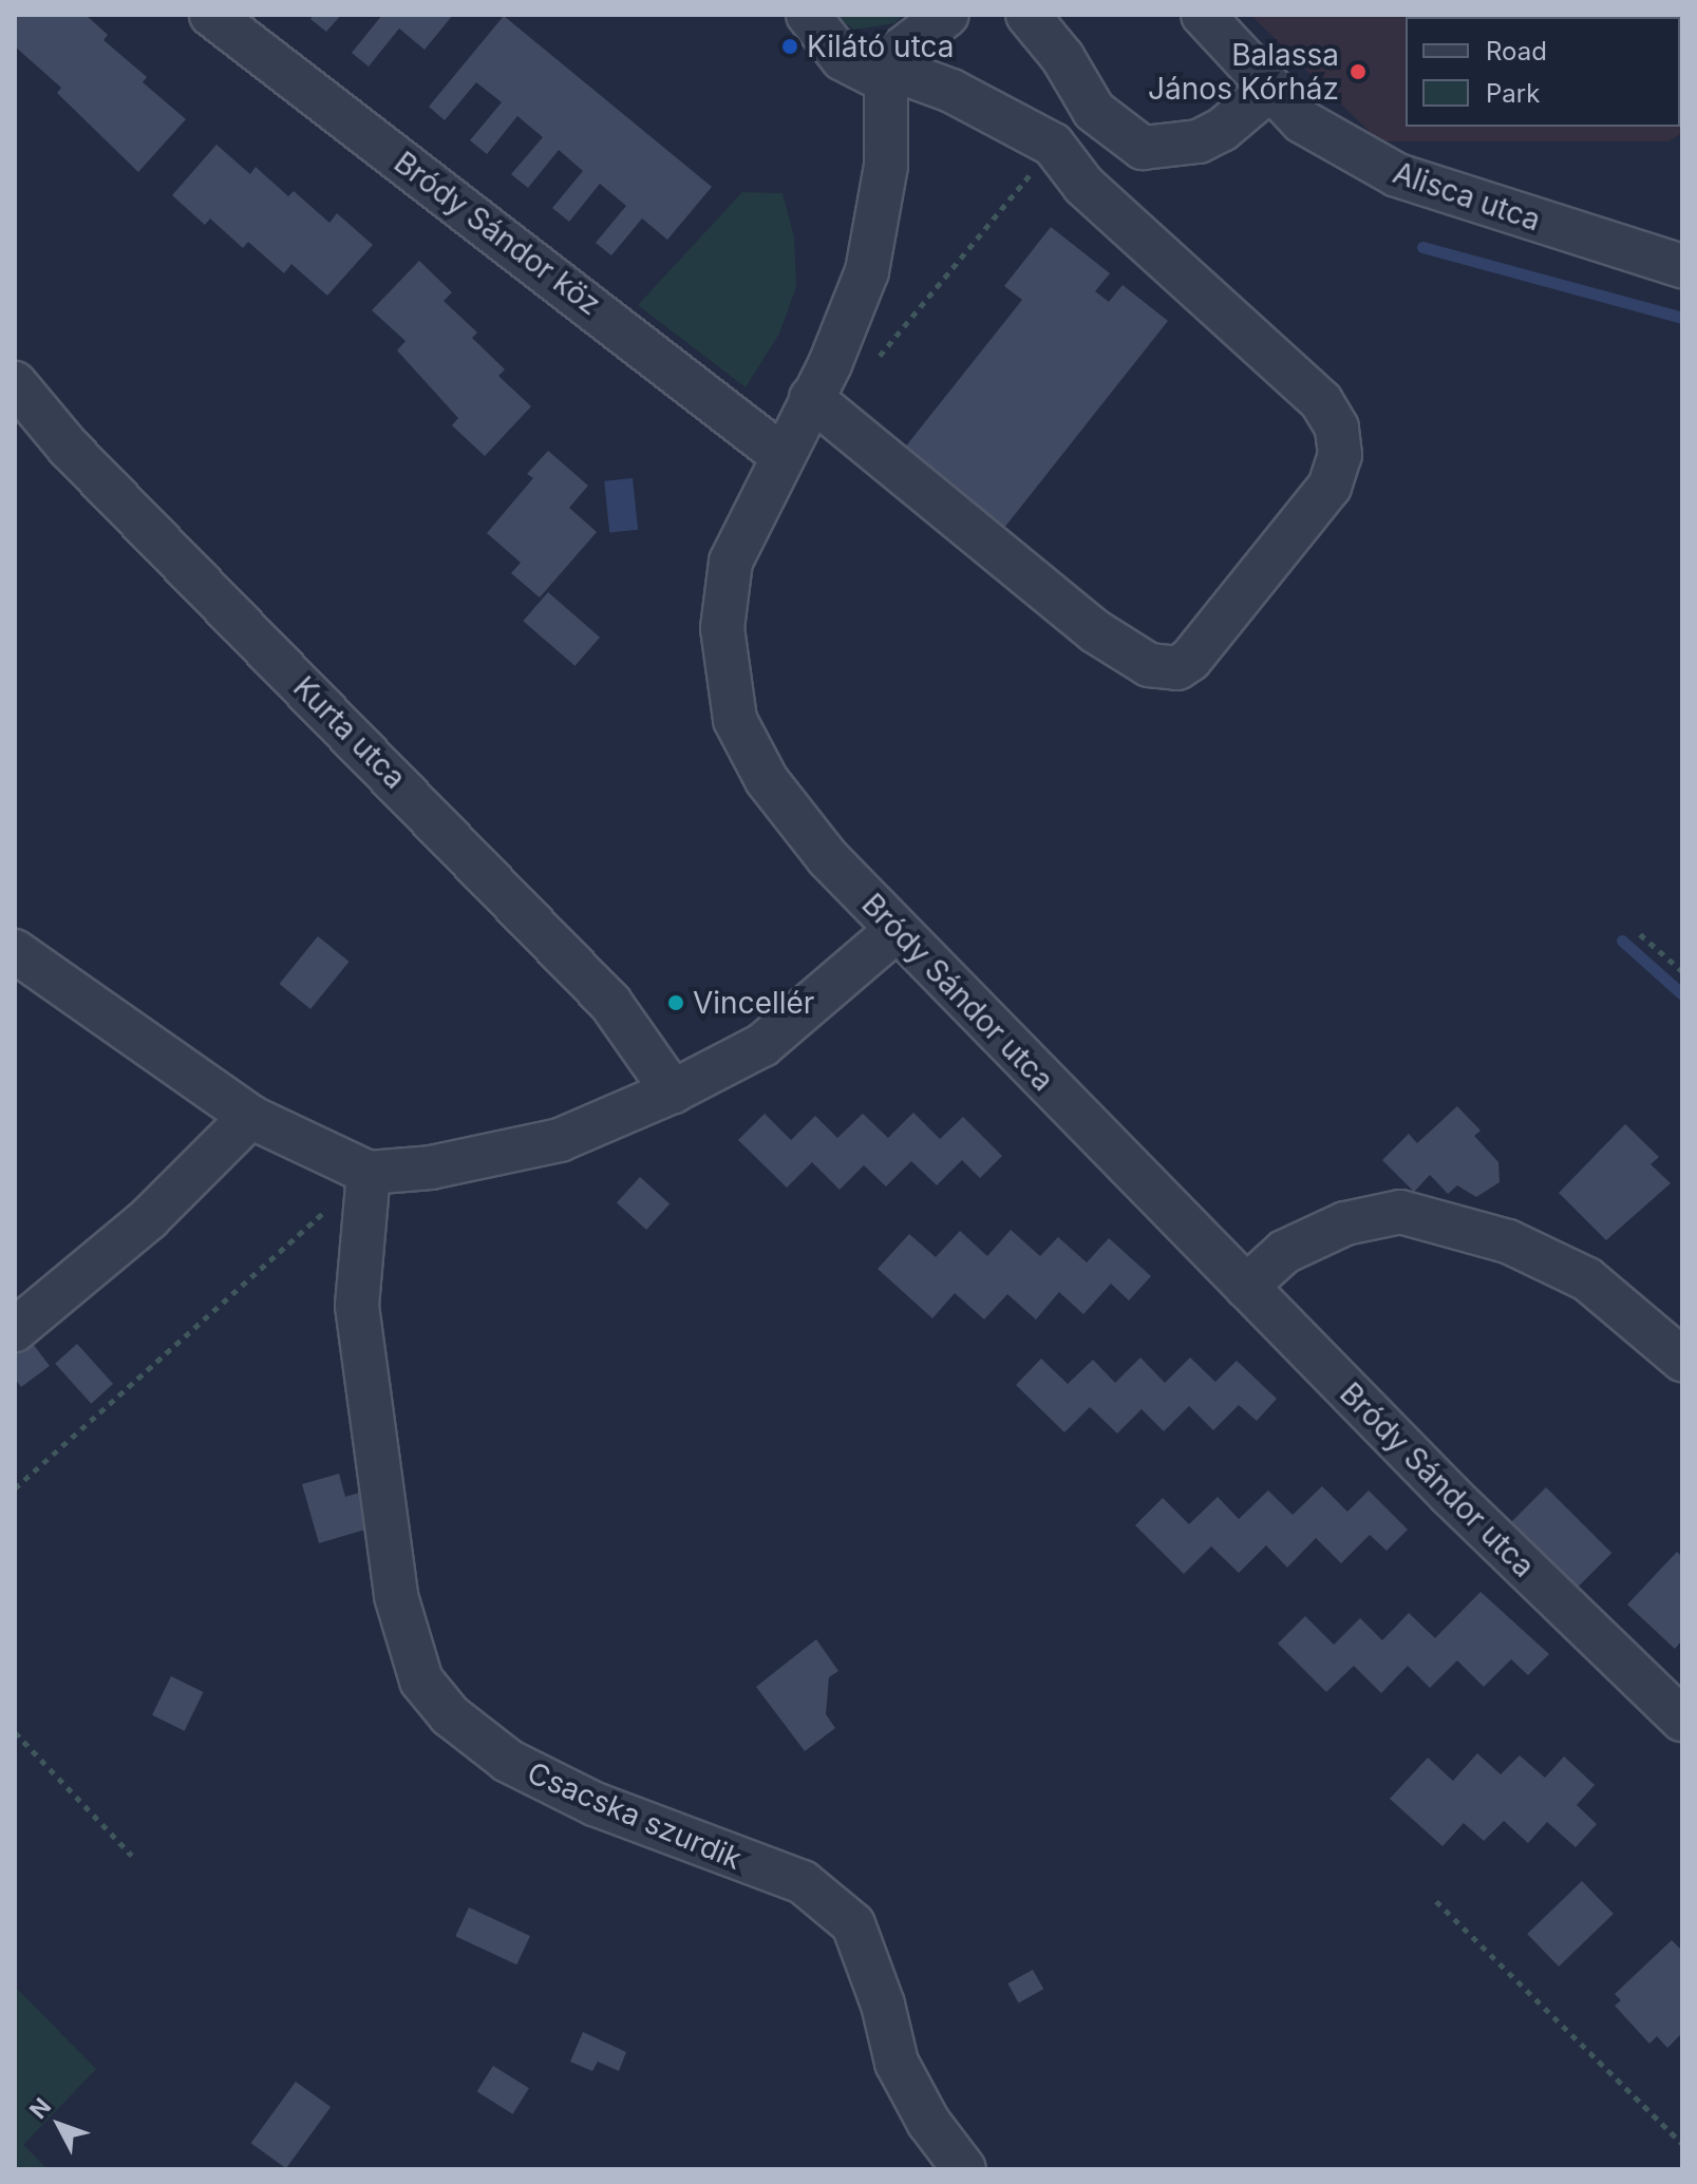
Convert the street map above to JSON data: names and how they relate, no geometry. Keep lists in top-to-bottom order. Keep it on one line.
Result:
{"streets":{"street":["Alisca utca","Bródy Sándor köz","Kurta utca","Bródy Sándor utca","Csacska szurdik"]},"crossings":[["Bródy Sándor köz","Bródy Sándor utca"]],"places":["Kilátó utca","Balassa János Kórház","Vincellér"],"legend":["Road","Park"],"north":"top left"}
